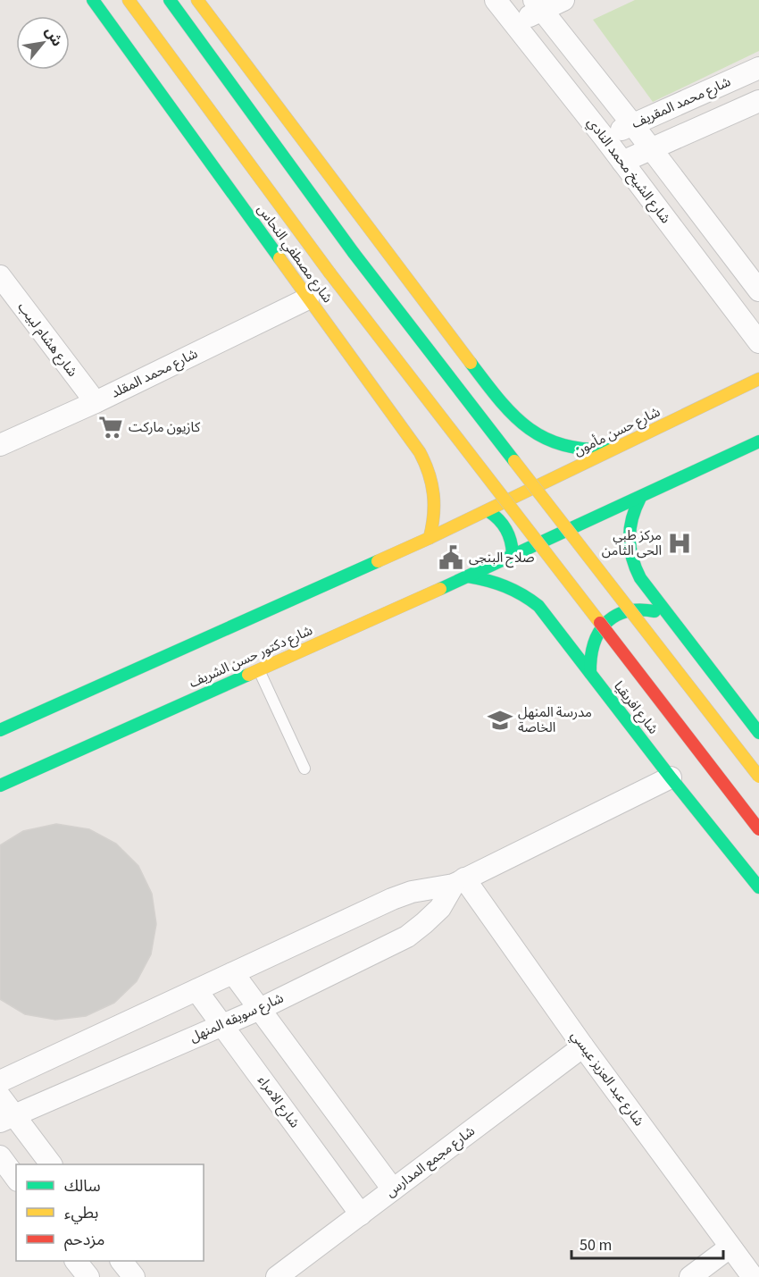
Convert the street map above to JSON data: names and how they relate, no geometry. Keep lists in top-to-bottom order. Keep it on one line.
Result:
{"streets":{"main road":["شارع مصطفي النحاس","شارع حسن مأمون","شارع دكتور حسن الشريف","شارع افريقيا"],"street":["شارع محمد المقريف","شارع الشيخ محمد النادي","شارع هشام لبيب","شارع محمد المقلد","شارع سويقه المنهل","شارع عبد العزيز عيسي","شارع الامراء","شارع مجمع المدارس"]},"crossings":[["شارع محمد المقريف","شارع الشيخ محمد النادي"],["شارع مصطفي النحاس","شارع محمد المقلد"],["شارع هشام لبيب","شارع محمد المقلد"],["شارع دكتور حسن الشريف","شارع افريقيا"],["شارع سويقه المنهل","شارع عبد العزيز عيسي"],["شارع سويقه المنهل","شارع الامراء"],["شارع عبد العزيز عيسي","شارع مجمع المدارس"],["شارع الامراء","شارع مجمع المدارس"]],"places":{"supermarket":["كازيون ماركت"],"hospital":["مركز طبي الحى الثامن"],"public building":["صلاح البنجى"],"school or university":["مدرسة المنهل الخاصة"]},"legend":["سالك","بطيء","مزدحم"],"scale_bar":"50 m","north":"top right"}
